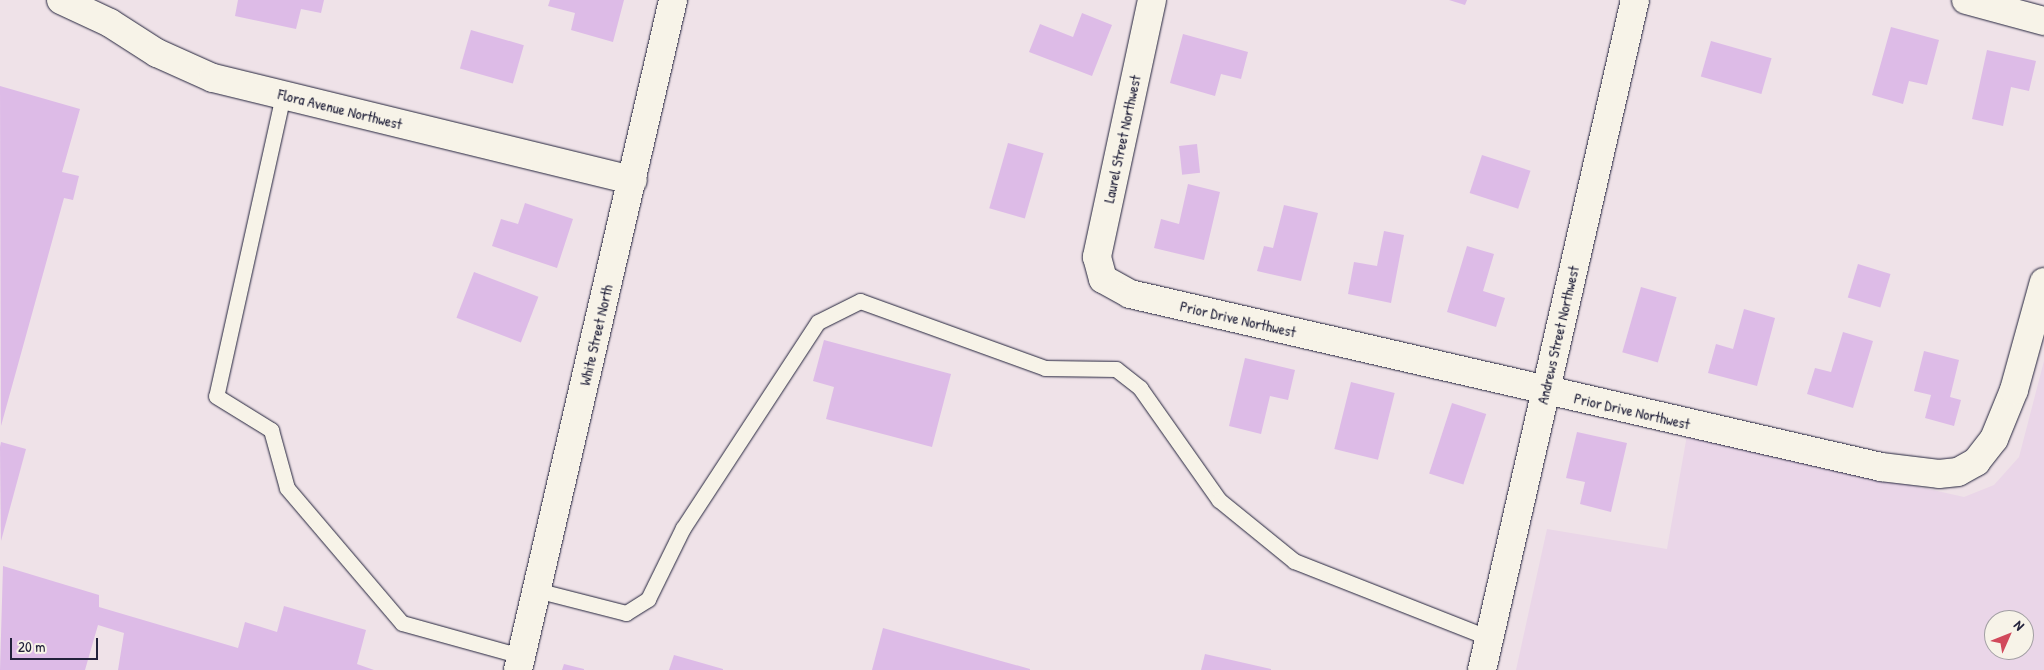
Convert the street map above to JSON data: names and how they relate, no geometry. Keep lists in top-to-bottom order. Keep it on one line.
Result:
{"streets":{"street":["Flora Avenue Northwest","Laurel Street Northwest","Prior Drive Northwest","White Street North","Andrews Street Northwest"]},"crossings":[["Flora Avenue Northwest","White Street North"],["Laurel Street Northwest","Prior Drive Northwest"],["Prior Drive Northwest","Andrews Street Northwest"]],"scale_bar":"20 m","north":"top right"}
